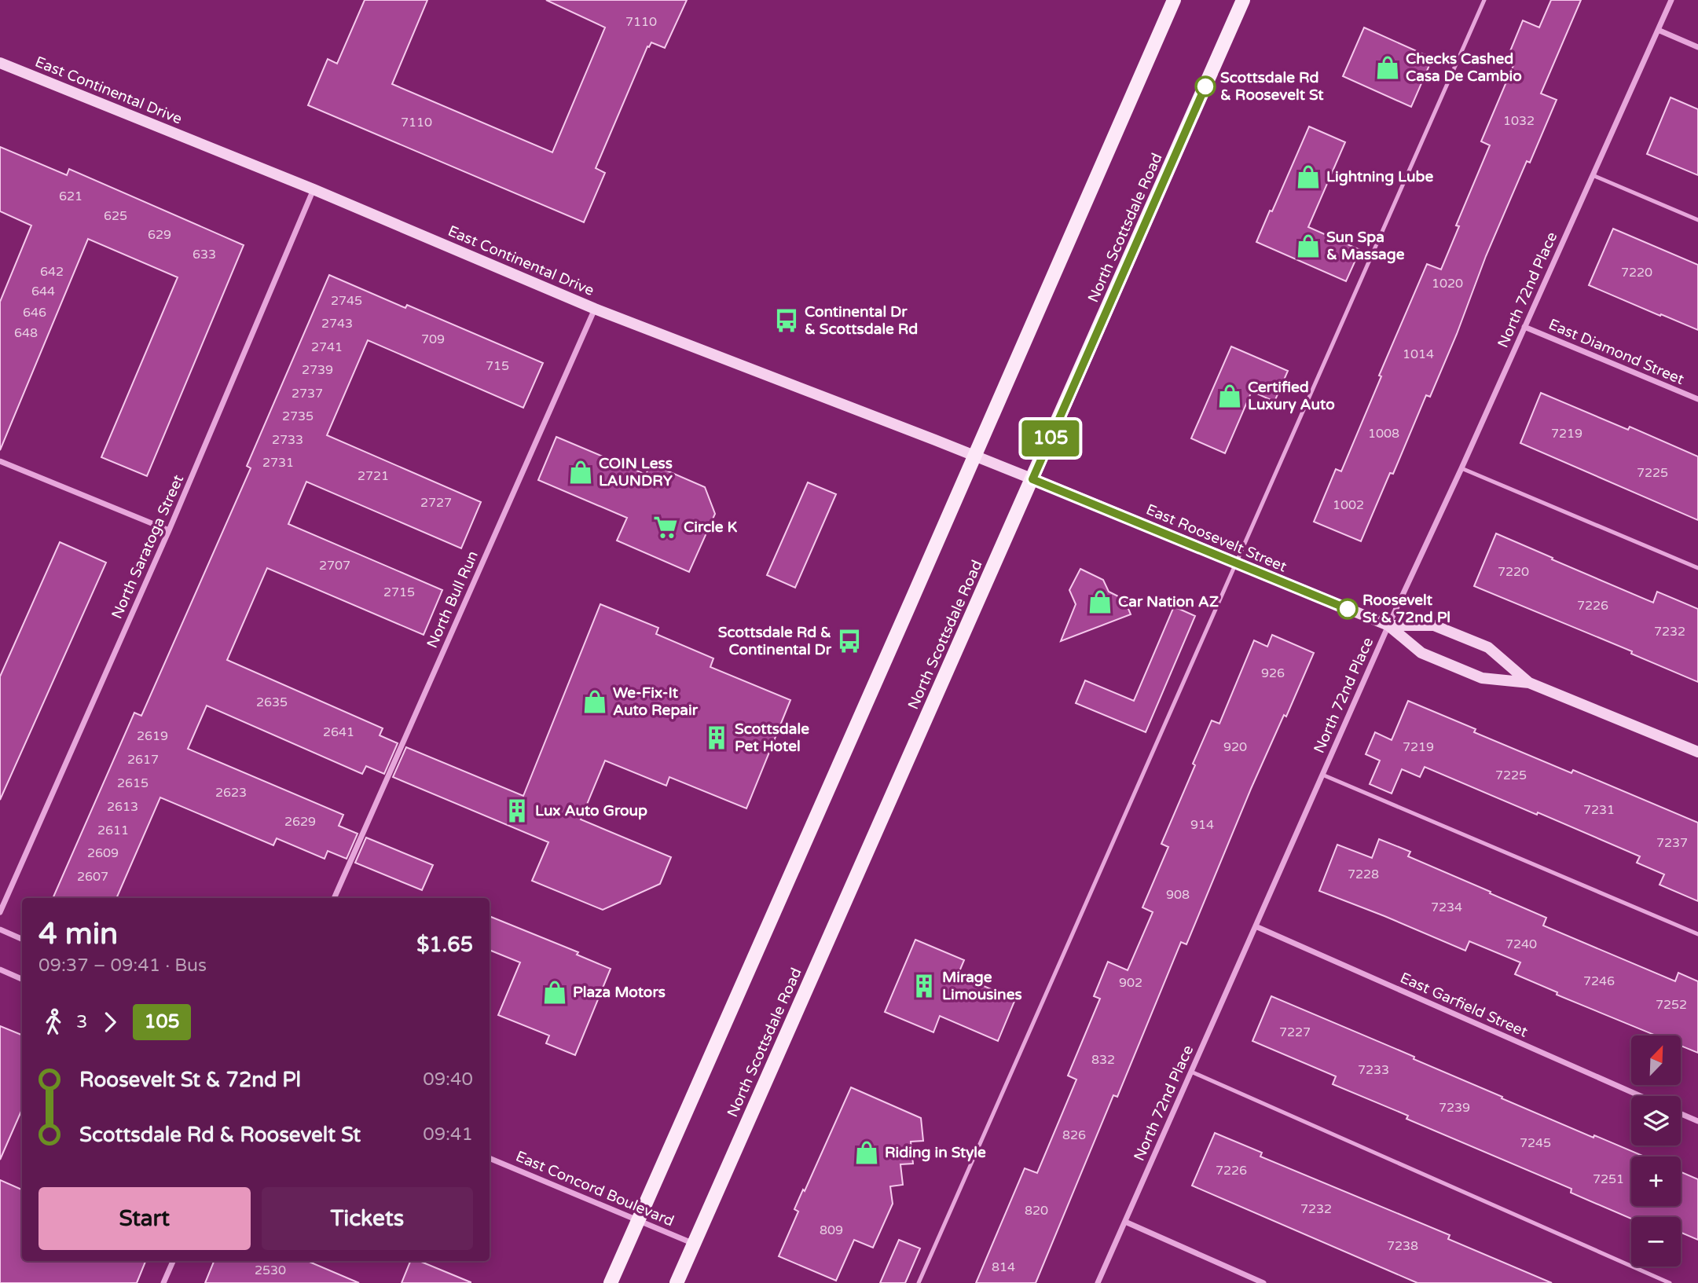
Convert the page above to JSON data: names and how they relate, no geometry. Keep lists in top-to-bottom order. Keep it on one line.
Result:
{"streets":{"main road":["North Scottsdale Road"],"street":["East Continental Drive","North 72nd Place","East Diamond Street","East Roosevelt Street","North Saratoga Street","North Bull Run","East Garfield Street","East Concord Boulevard"]},"crossings":[["East Continental Drive","North Scottsdale Road"],["East Continental Drive","East Roosevelt Street"],["East Continental Drive","North Saratoga Street"],["East Continental Drive","North Bull Run"],["North Scottsdale Road","East Roosevelt Street"],["North Scottsdale Road","East Concord Boulevard"],["North 72nd Place","East Diamond Street"],["North 72nd Place","East Roosevelt Street"],["North 72nd Place","East Garfield Street"]],"places":{"shop":["Checks Cashed Casa De Cambio","Lightning Lube","Sun Spa & Massage","Certified Luxury Auto","COIN Less LAUNDRY","Car Nation AZ","We-Fix-It Auto Repair","Plaza Motors","Riding in Style"],"other":["Scottsdale Rd & Roosevelt St","Roosevelt St & 72nd Pl"],"bus stop":["Continental Dr & Scottsdale Rd","Scottsdale Rd & Continental Dr"],"supermarket":["Circle K"],"building":["Scottsdale Pet Hotel","Lux Auto Group","Mirage Limousines"]},"lines":["bus line 105"],"house_numbers":["7110","1032","7110","621","625","629","633","642","7220","1020","644","2745","646","2743","648","709","2741","1014","715","2739","2737","2735","1008","7219","2733","2731","7225","2721","2727","1002","2707","7220","2715","7226","7232","926","2635","2641","2619","920","7219","2617","7225","2615","2623","2613","7231","2629","914","2611","7237","2609","7228","2607","908","7234","7240","7246","902","7252","7227","832","7233","7239","826","7245","7226","7251","7232","820","809","7238","814","2530"],"north":"top right","page":{"on_map":"105","heading":["4 min","09:37 – 09:41 · Bus","$1.65"],"legs":["3","105"],"map_buttons":["+","−"],"list":[{"name":"Roosevelt St & 72nd Pl","value":"09:40"},{"name":"Scottsdale Rd & Roosevelt St","value":"09:41"}],"buttons":["Start","Tickets"]}}
